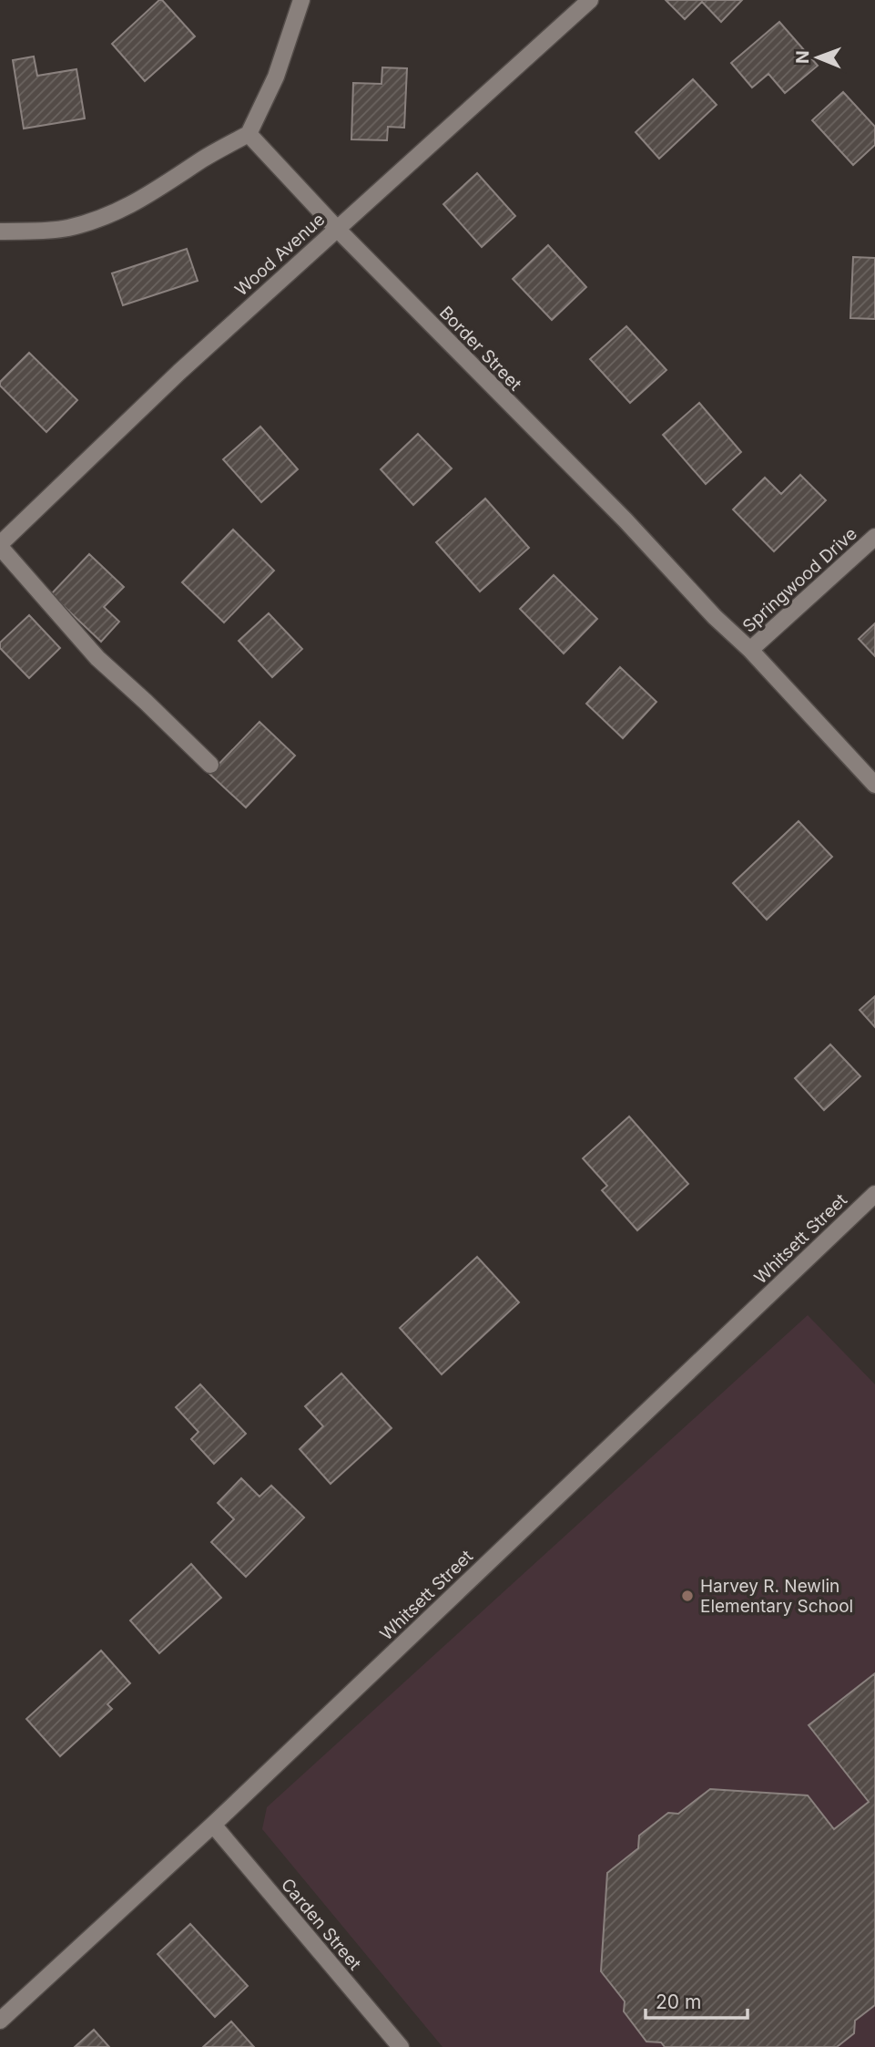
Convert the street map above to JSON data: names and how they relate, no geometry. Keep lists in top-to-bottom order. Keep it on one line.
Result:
{"streets":{"street":["Wood Avenue","Border Street","Springwood Drive","Whitsett Street","Carden Street"]},"crossings":[["Wood Avenue","Border Street"],["Border Street","Springwood Drive"],["Whitsett Street","Carden Street"]],"places":["Harvey R. Newlin Elementary School"],"scale_bar":"20 m","north":"left"}
